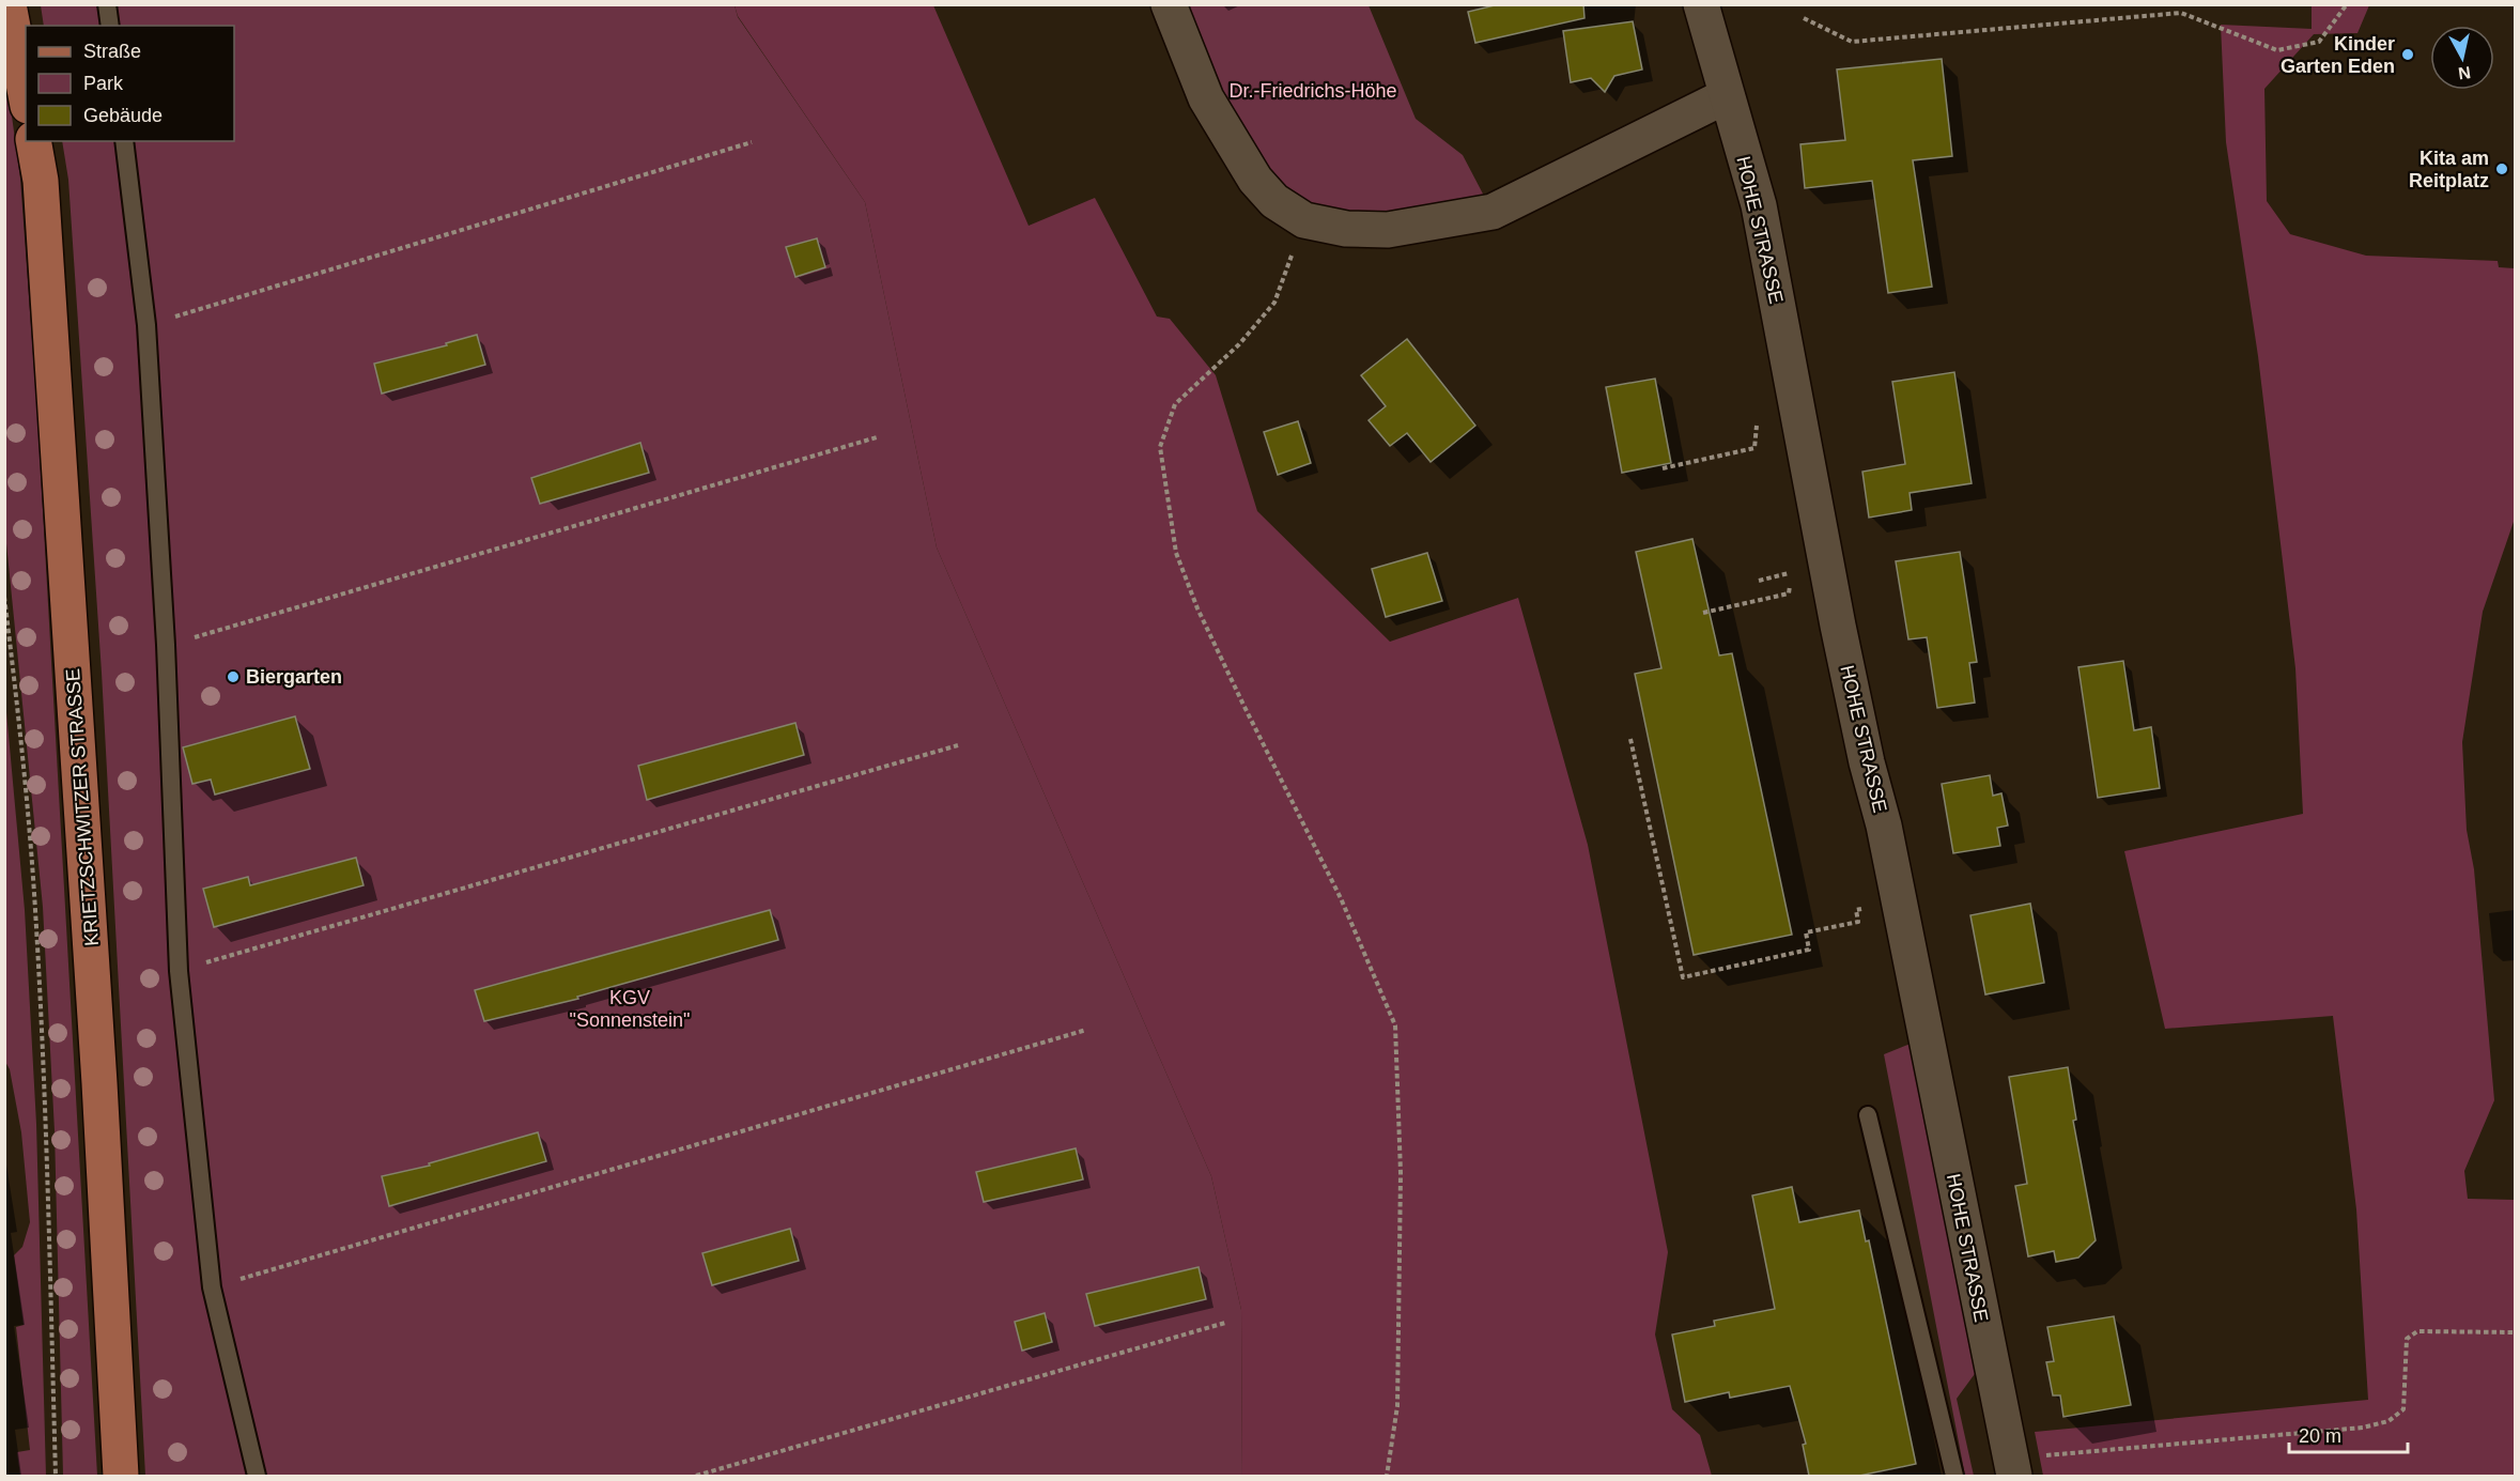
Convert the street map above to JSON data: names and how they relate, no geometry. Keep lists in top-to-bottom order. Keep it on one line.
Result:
{"streets":{"main road":["KRIETZSCHWITZER STRASSE"],"street":["HOHE STRASSE"]},"parks":["Dr.-Friedrichs-Höhe","KGV \"Sonnenstein\""],"places":["Kinder Garten Eden","Kita am Reitplatz","Biergarten"],"legend":["Straße","Park","Gebäude"],"scale_bar":"20 m","north":"bottom"}
